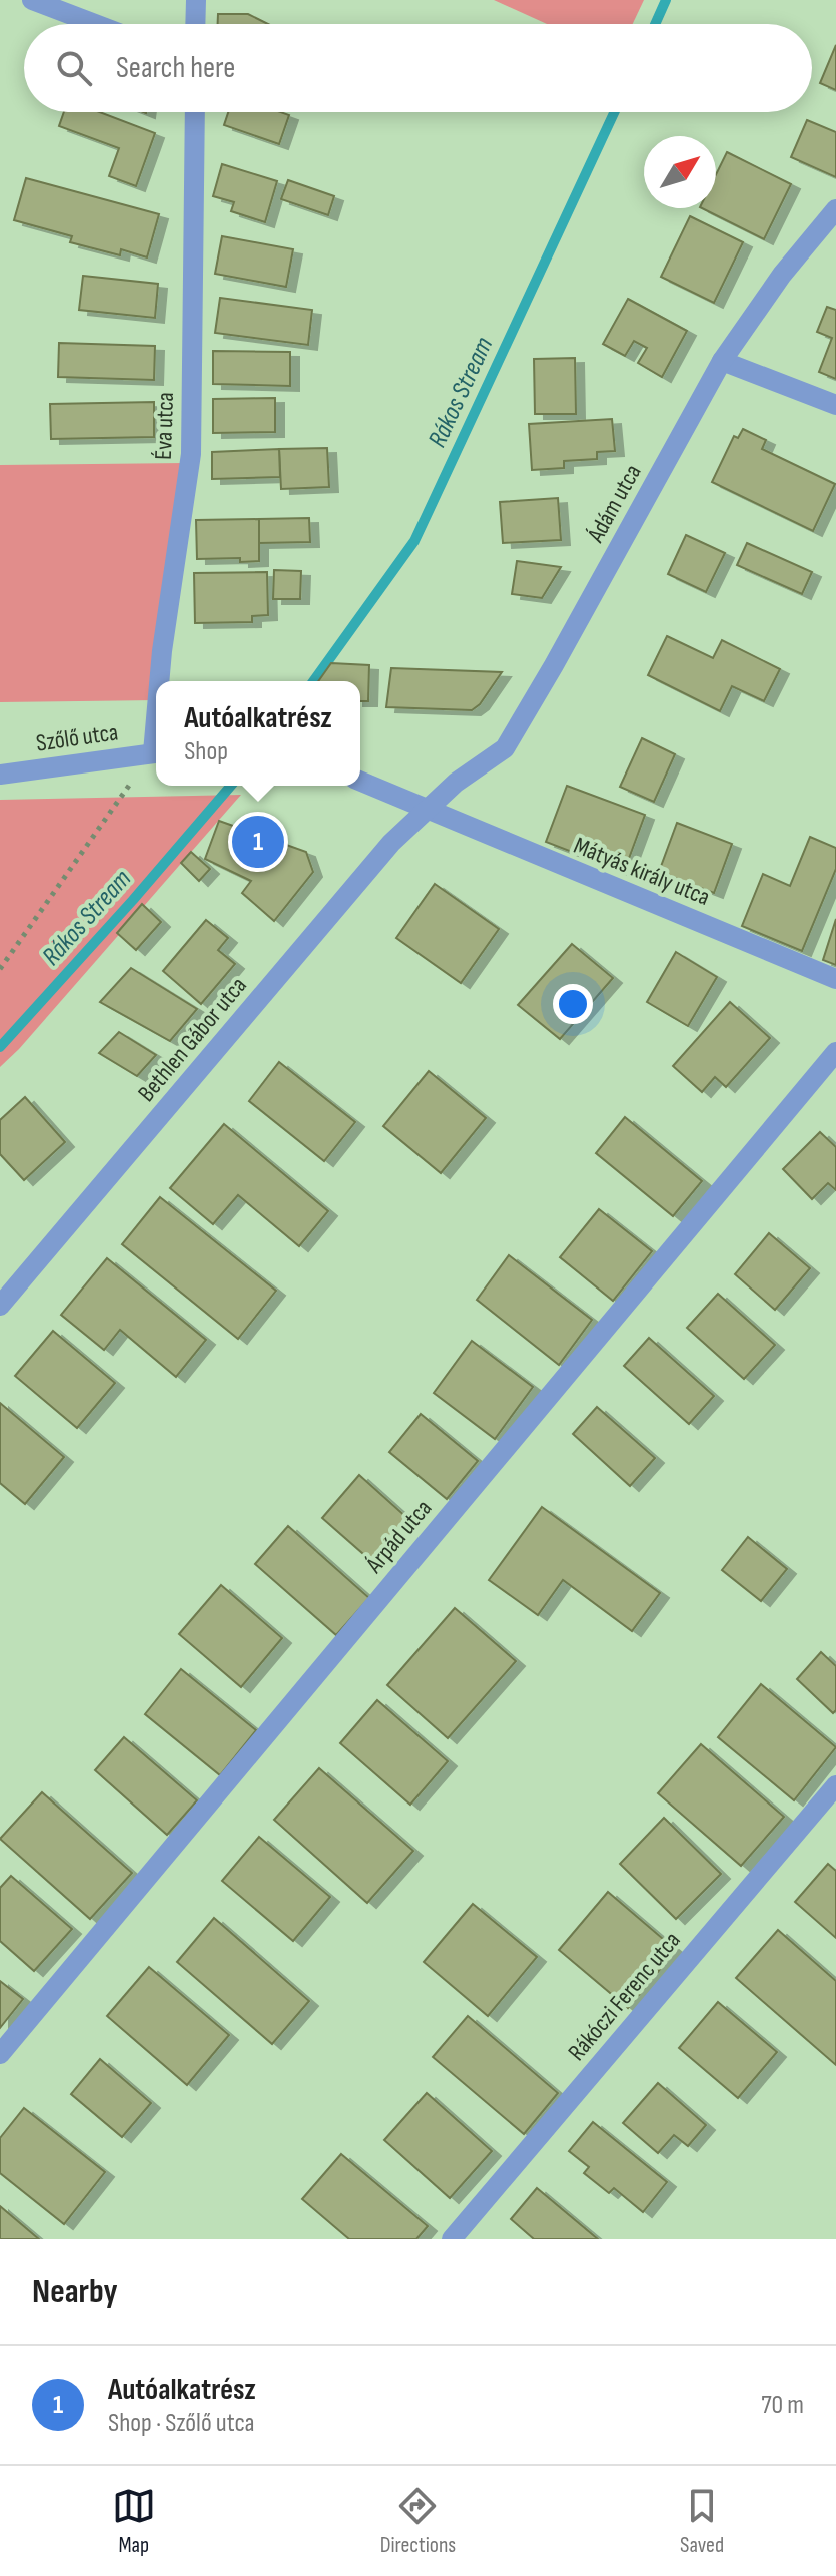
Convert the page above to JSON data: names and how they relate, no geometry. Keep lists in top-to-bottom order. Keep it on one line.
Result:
{"streets":{"street":["Éva utca","Ádám utca","Szőlő utca","Mátyás király utca","Bethlen Gábor utca","Árpád utca","Rákóczi Ferenc utca"]},"crossings":[["Ádám utca","Mátyás király utca"],["Ádám utca","Bethlen Gábor utca"],["Mátyás király utca","Bethlen Gábor utca"]],"water":["Rákos Stream"],"north":"top right","page":{"search":"Search here","popup":["Autóalkatrész","Shop"],"pins":"1","heading":"Nearby","list":[{"mark":"1","name":"Autóalkatrész","note":"Shop · Szőlő utca","value":"70 m"}],"nav":["Map","Directions","Saved"]}}
